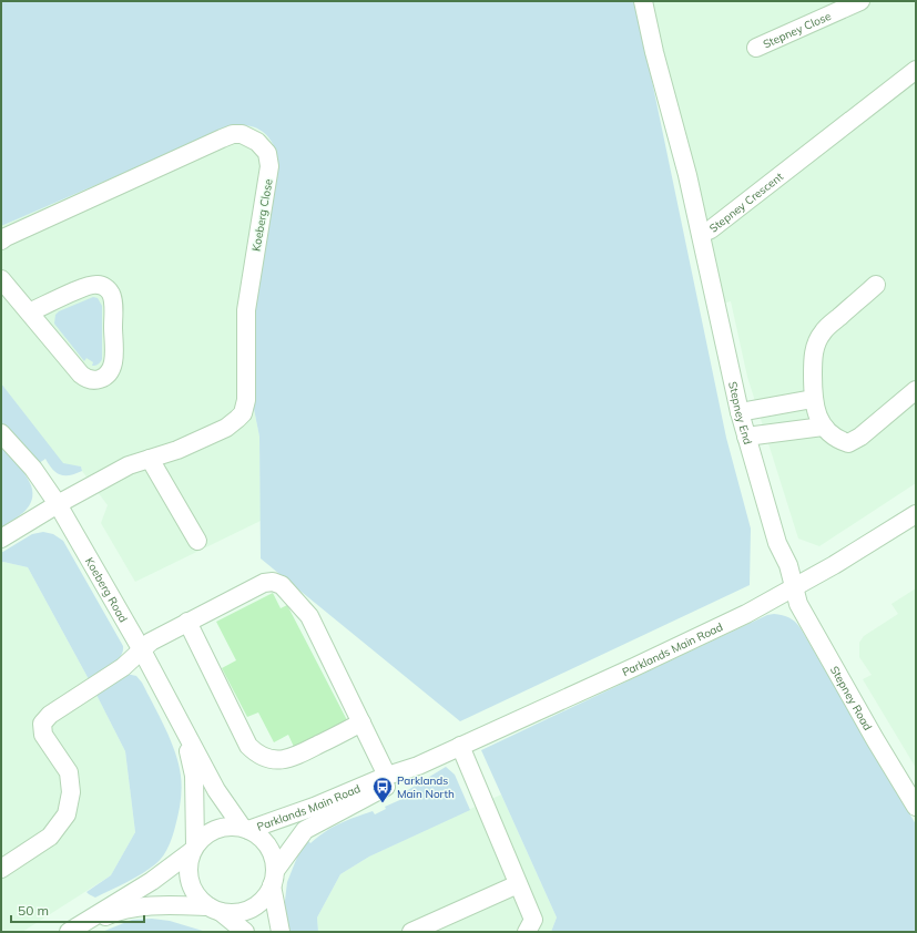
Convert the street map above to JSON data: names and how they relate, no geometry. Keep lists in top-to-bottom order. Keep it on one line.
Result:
{"streets":{"street":["Stepney Close","Stepney Crescent","Koeberg Close","Stepney End","Koeberg Road","Parklands Main Road","Stepney Road"]},"crossings":[["Stepney Crescent","Stepney End"],["Koeberg Close","Koeberg Road"],["Stepney End","Parklands Main Road"],["Stepney End","Stepney Road"],["Koeberg Road","Parklands Main Road"],["Parklands Main Road","Stepney Road"]],"places":{"bus stop":["Parklands Main North"]},"scale_bar":"50 m"}
